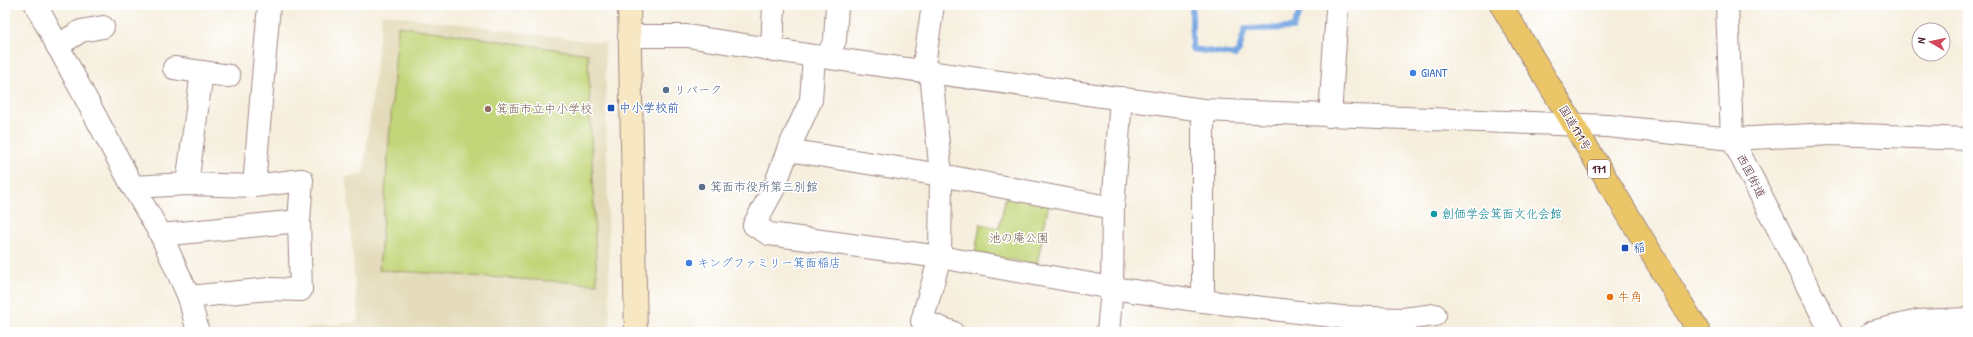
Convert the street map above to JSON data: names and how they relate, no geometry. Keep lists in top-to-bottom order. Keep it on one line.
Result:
{"streets":{"highway":["国道171号","171"],"street":["西国街道"]},"parks":["池の庵公園"],"places":{"other":["GIANT","リパーク","箕面市立中小学校","箕面市役所第三別館","創価学会箕面文化会館","キングファミリー箕面稲店","牛角"],"transit":["中小学校前","稲"]},"north":"left"}
